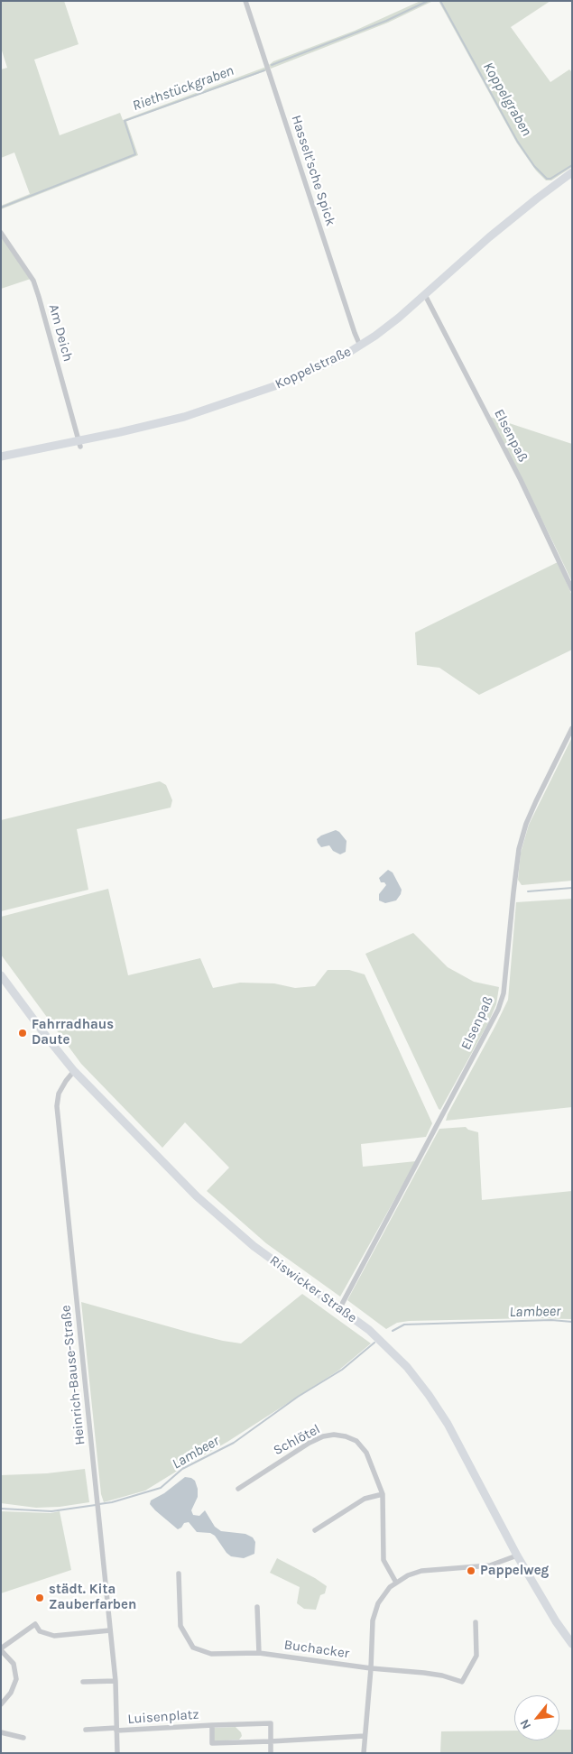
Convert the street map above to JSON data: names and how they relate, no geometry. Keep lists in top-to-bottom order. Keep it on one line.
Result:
{"streets":{"street":["Hasselt'sche Spick","Am Deich","Koppelstraße","Elsenpaß","Riswicker Straße","Heinrich-Bause-Straße","Schlötel","Buchacker","Luisenplatz"]},"crossings":[["Hasselt'sche Spick","Koppelstraße"],["Am Deich","Koppelstraße"],["Koppelstraße","Elsenpaß"],["Elsenpaß","Riswicker Straße"],["Riswicker Straße","Heinrich-Bause-Straße"],["Heinrich-Bause-Straße","Luisenplatz"]],"water":["Riethstückgraben","Koppelgraben","Lambeer"],"places":["Fahrradhaus Daute","Pappelweg","städt. Kita Zauberfarben"],"north":"bottom left"}
